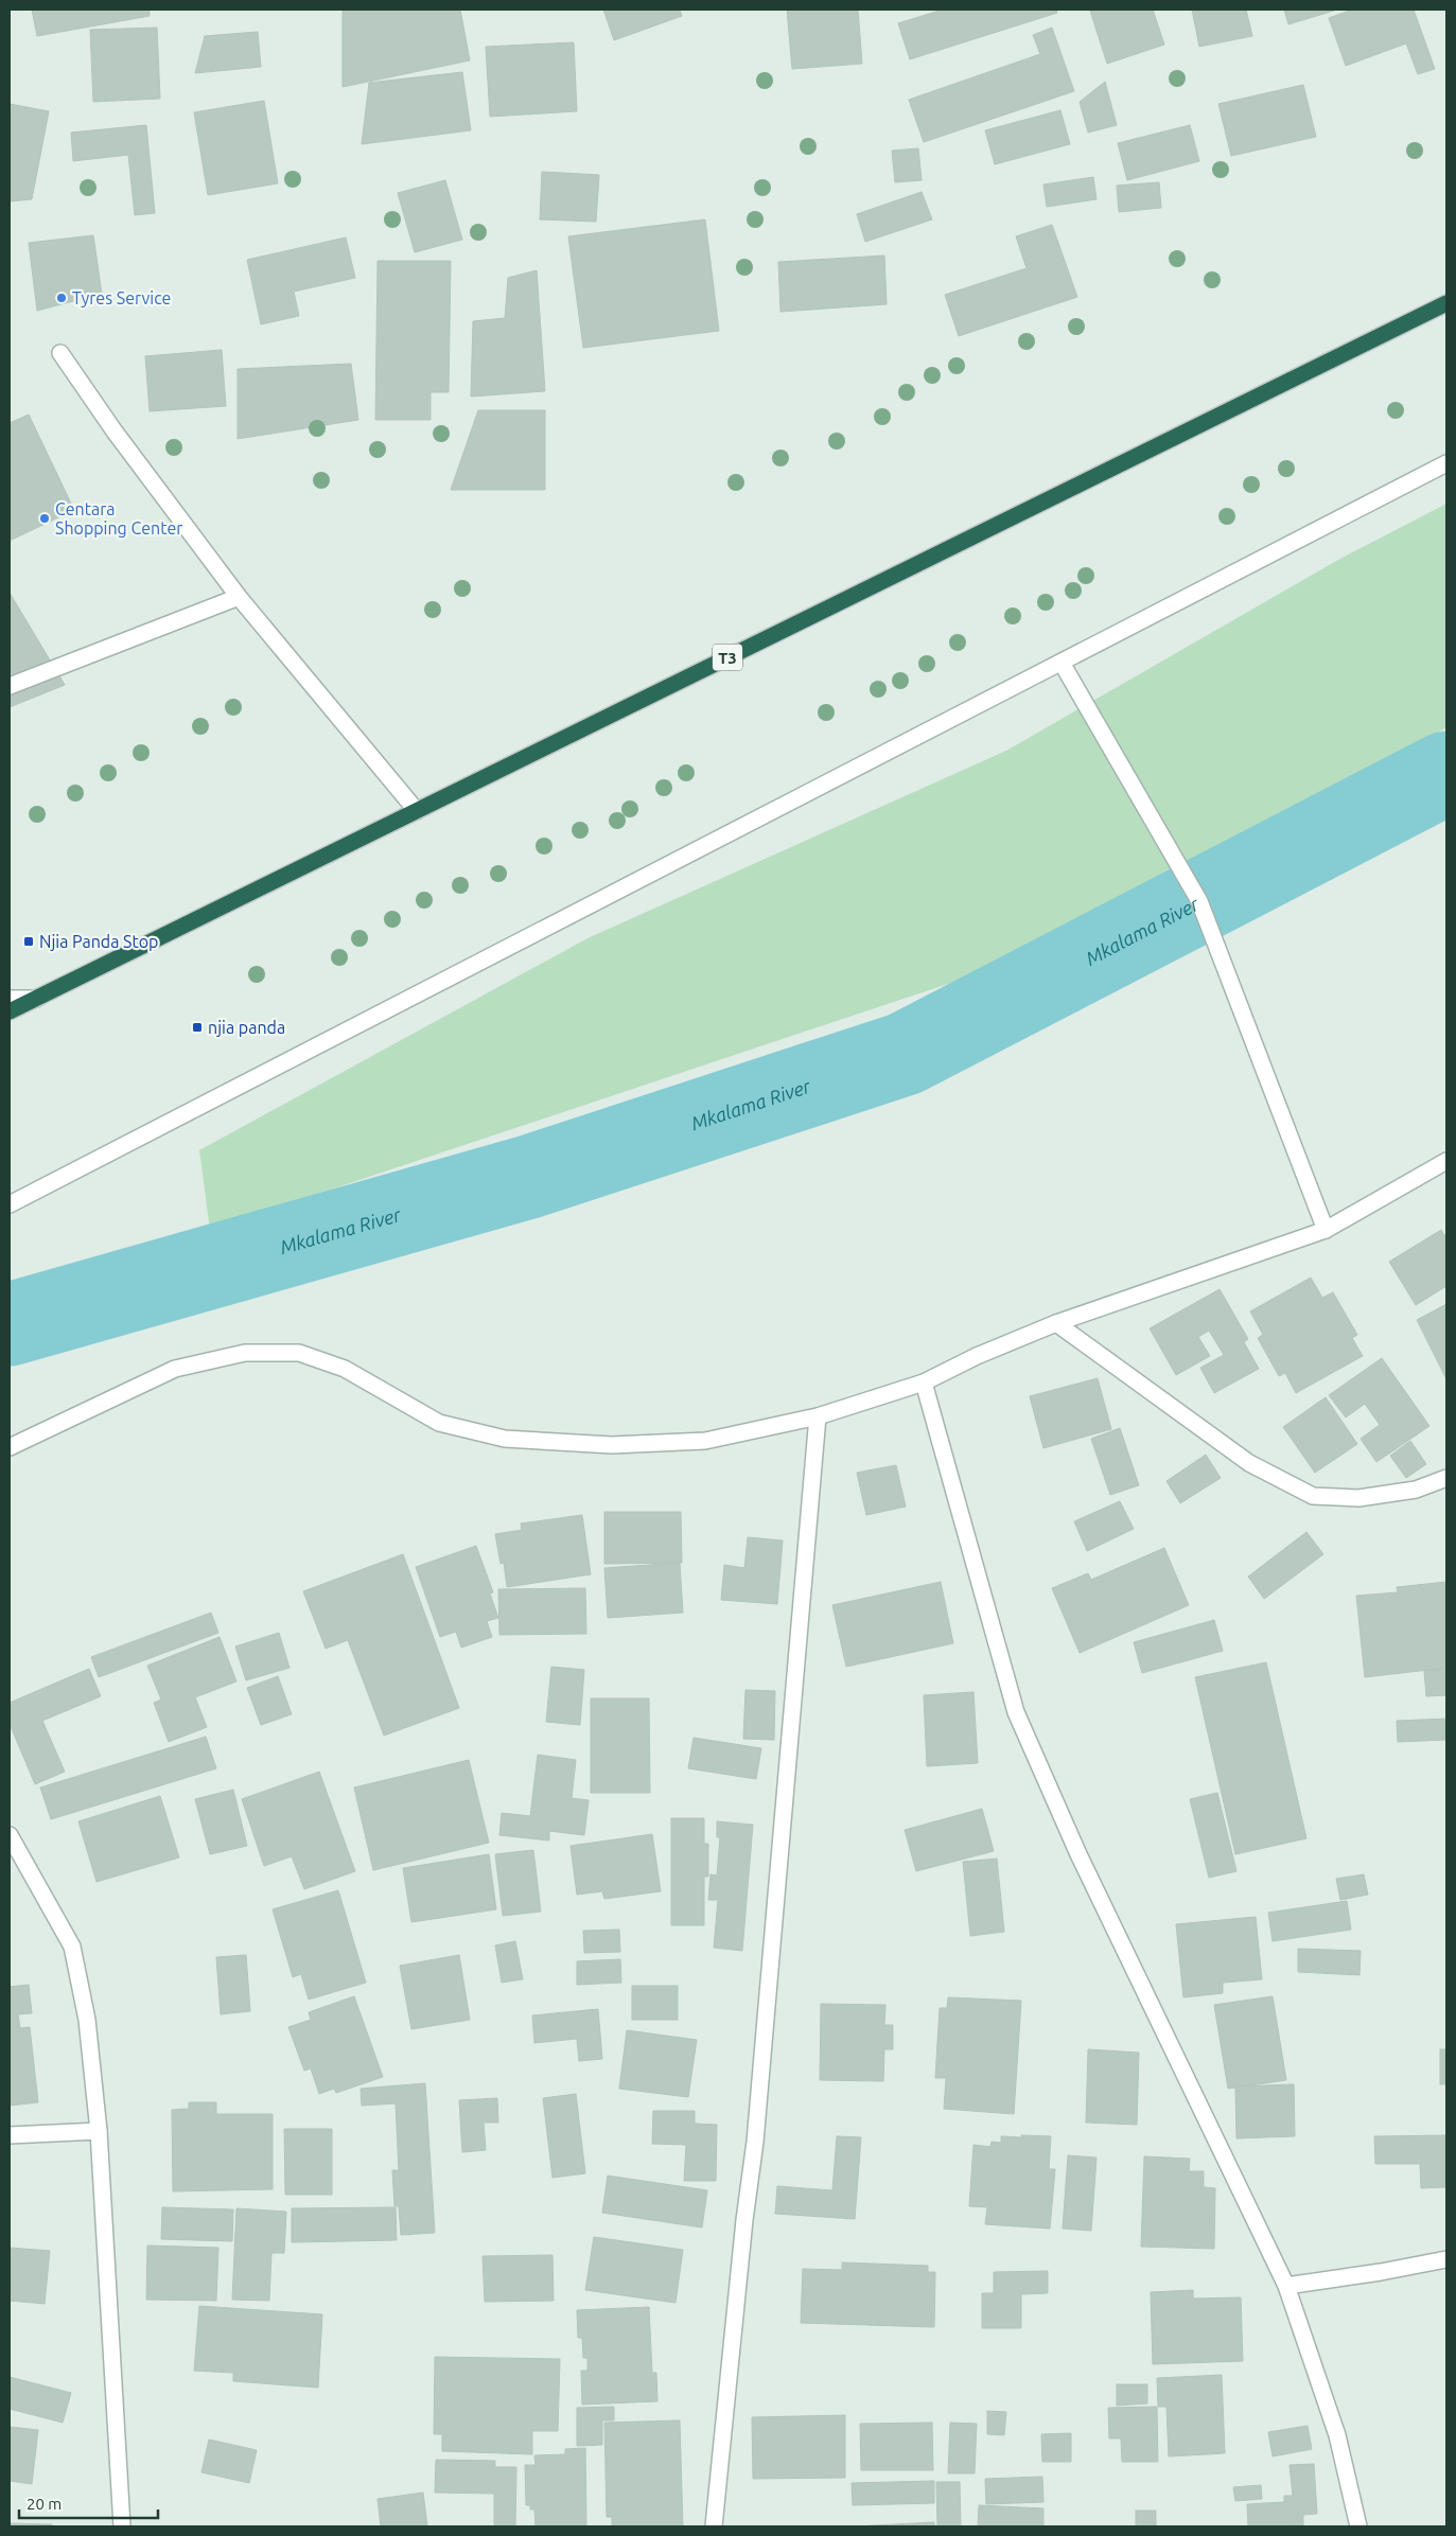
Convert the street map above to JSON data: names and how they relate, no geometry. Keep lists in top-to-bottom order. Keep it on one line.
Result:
{"streets":{"highway":["T3"]},"water":["Mkalama River"],"places":{"other":["Tyres Service","Centara Shopping Center"],"transit":["Njia Panda Stop","njia panda"]},"scale_bar":"20 m"}
